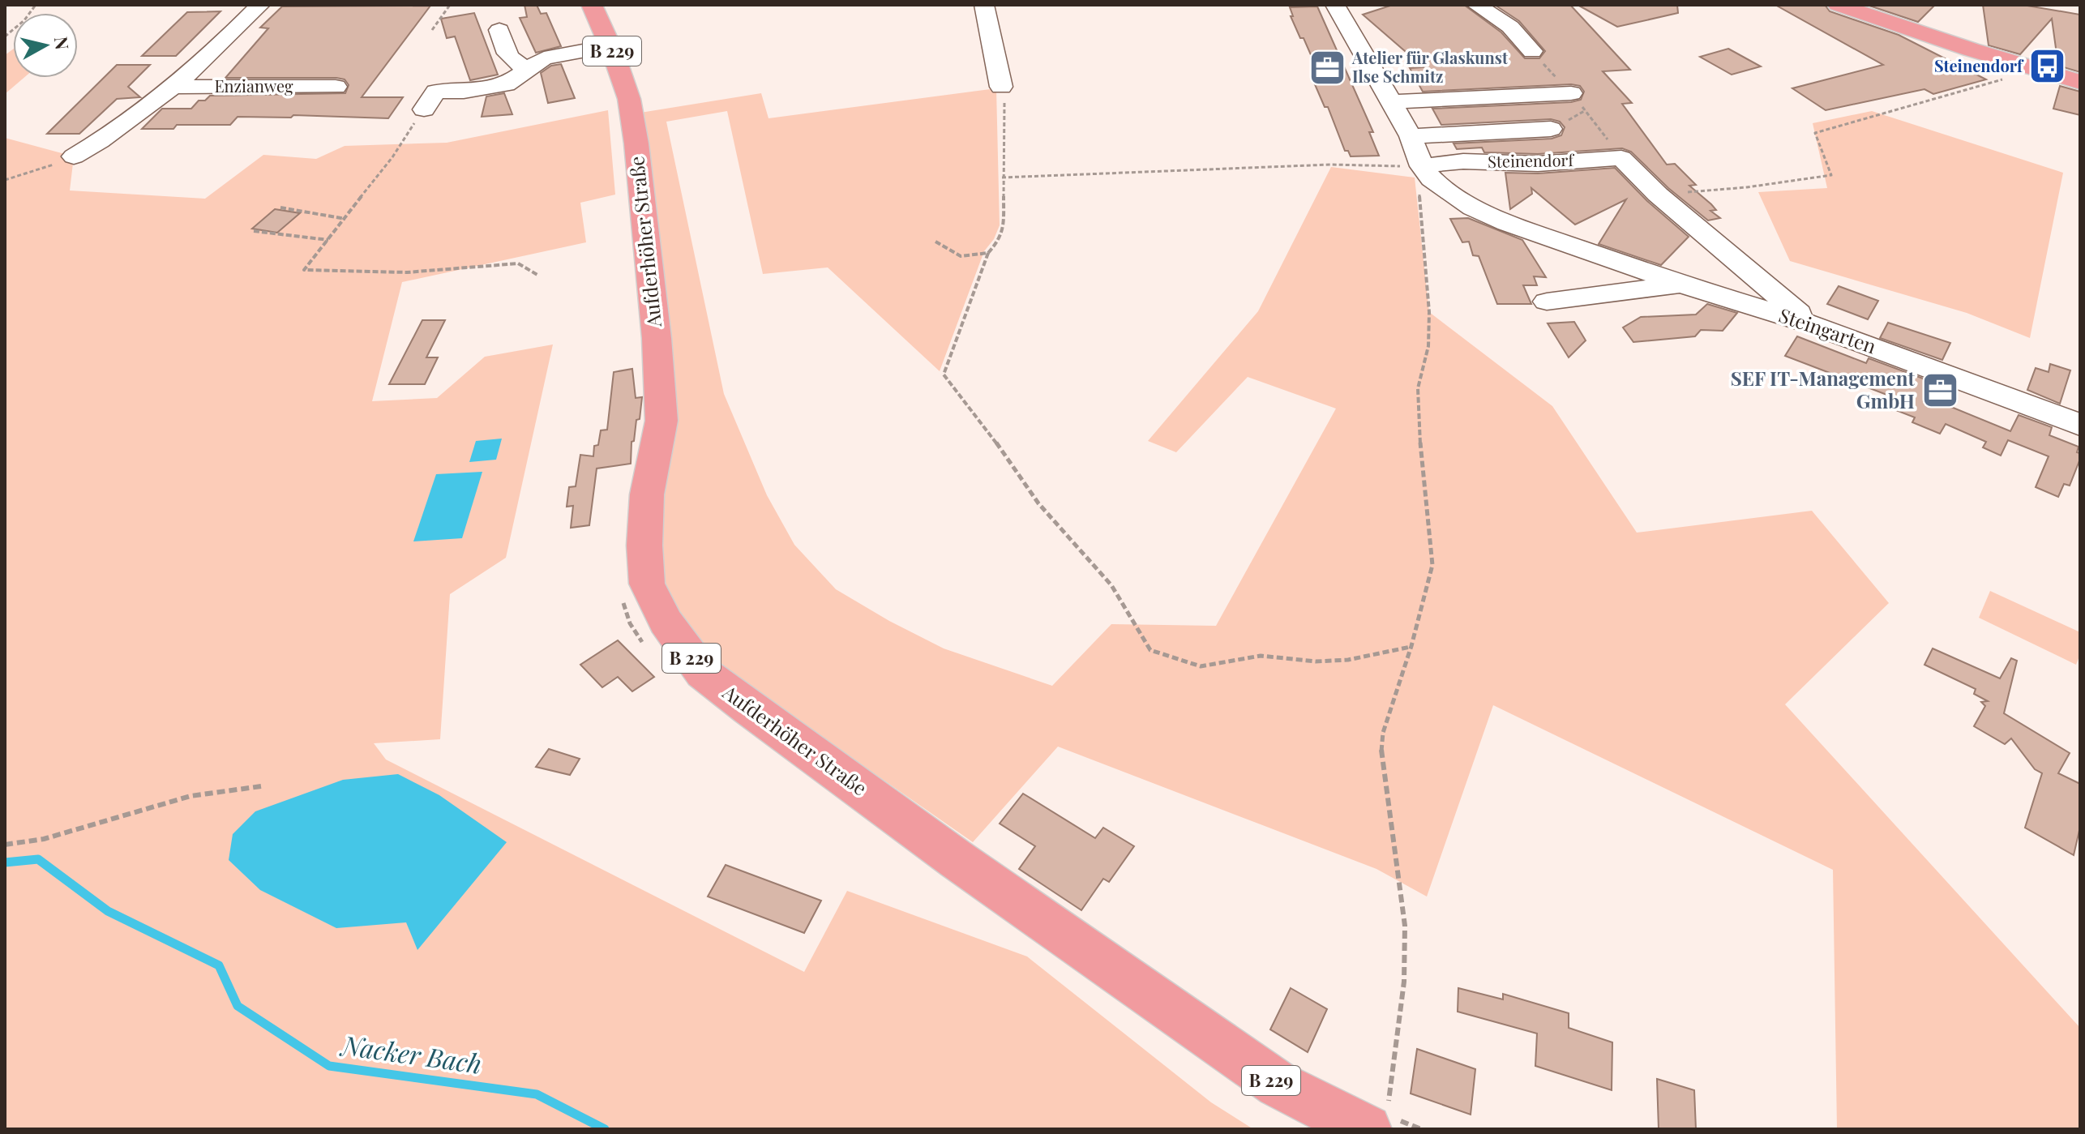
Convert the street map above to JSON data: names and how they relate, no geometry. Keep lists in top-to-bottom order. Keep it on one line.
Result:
{"streets":{"main road":["B 229","Aufderhöher Straße"],"street":["Enzianweg","Steinendorf","Steingarten"]},"crossings":[["Steinendorf","Steingarten"]],"water":["Nacker Bach"],"places":{"bus stop":["Steinendorf"],"office":["Atelier für Glaskunst Ilse Schmitz","SEF IT-Management GmbH"]},"north":"right"}
